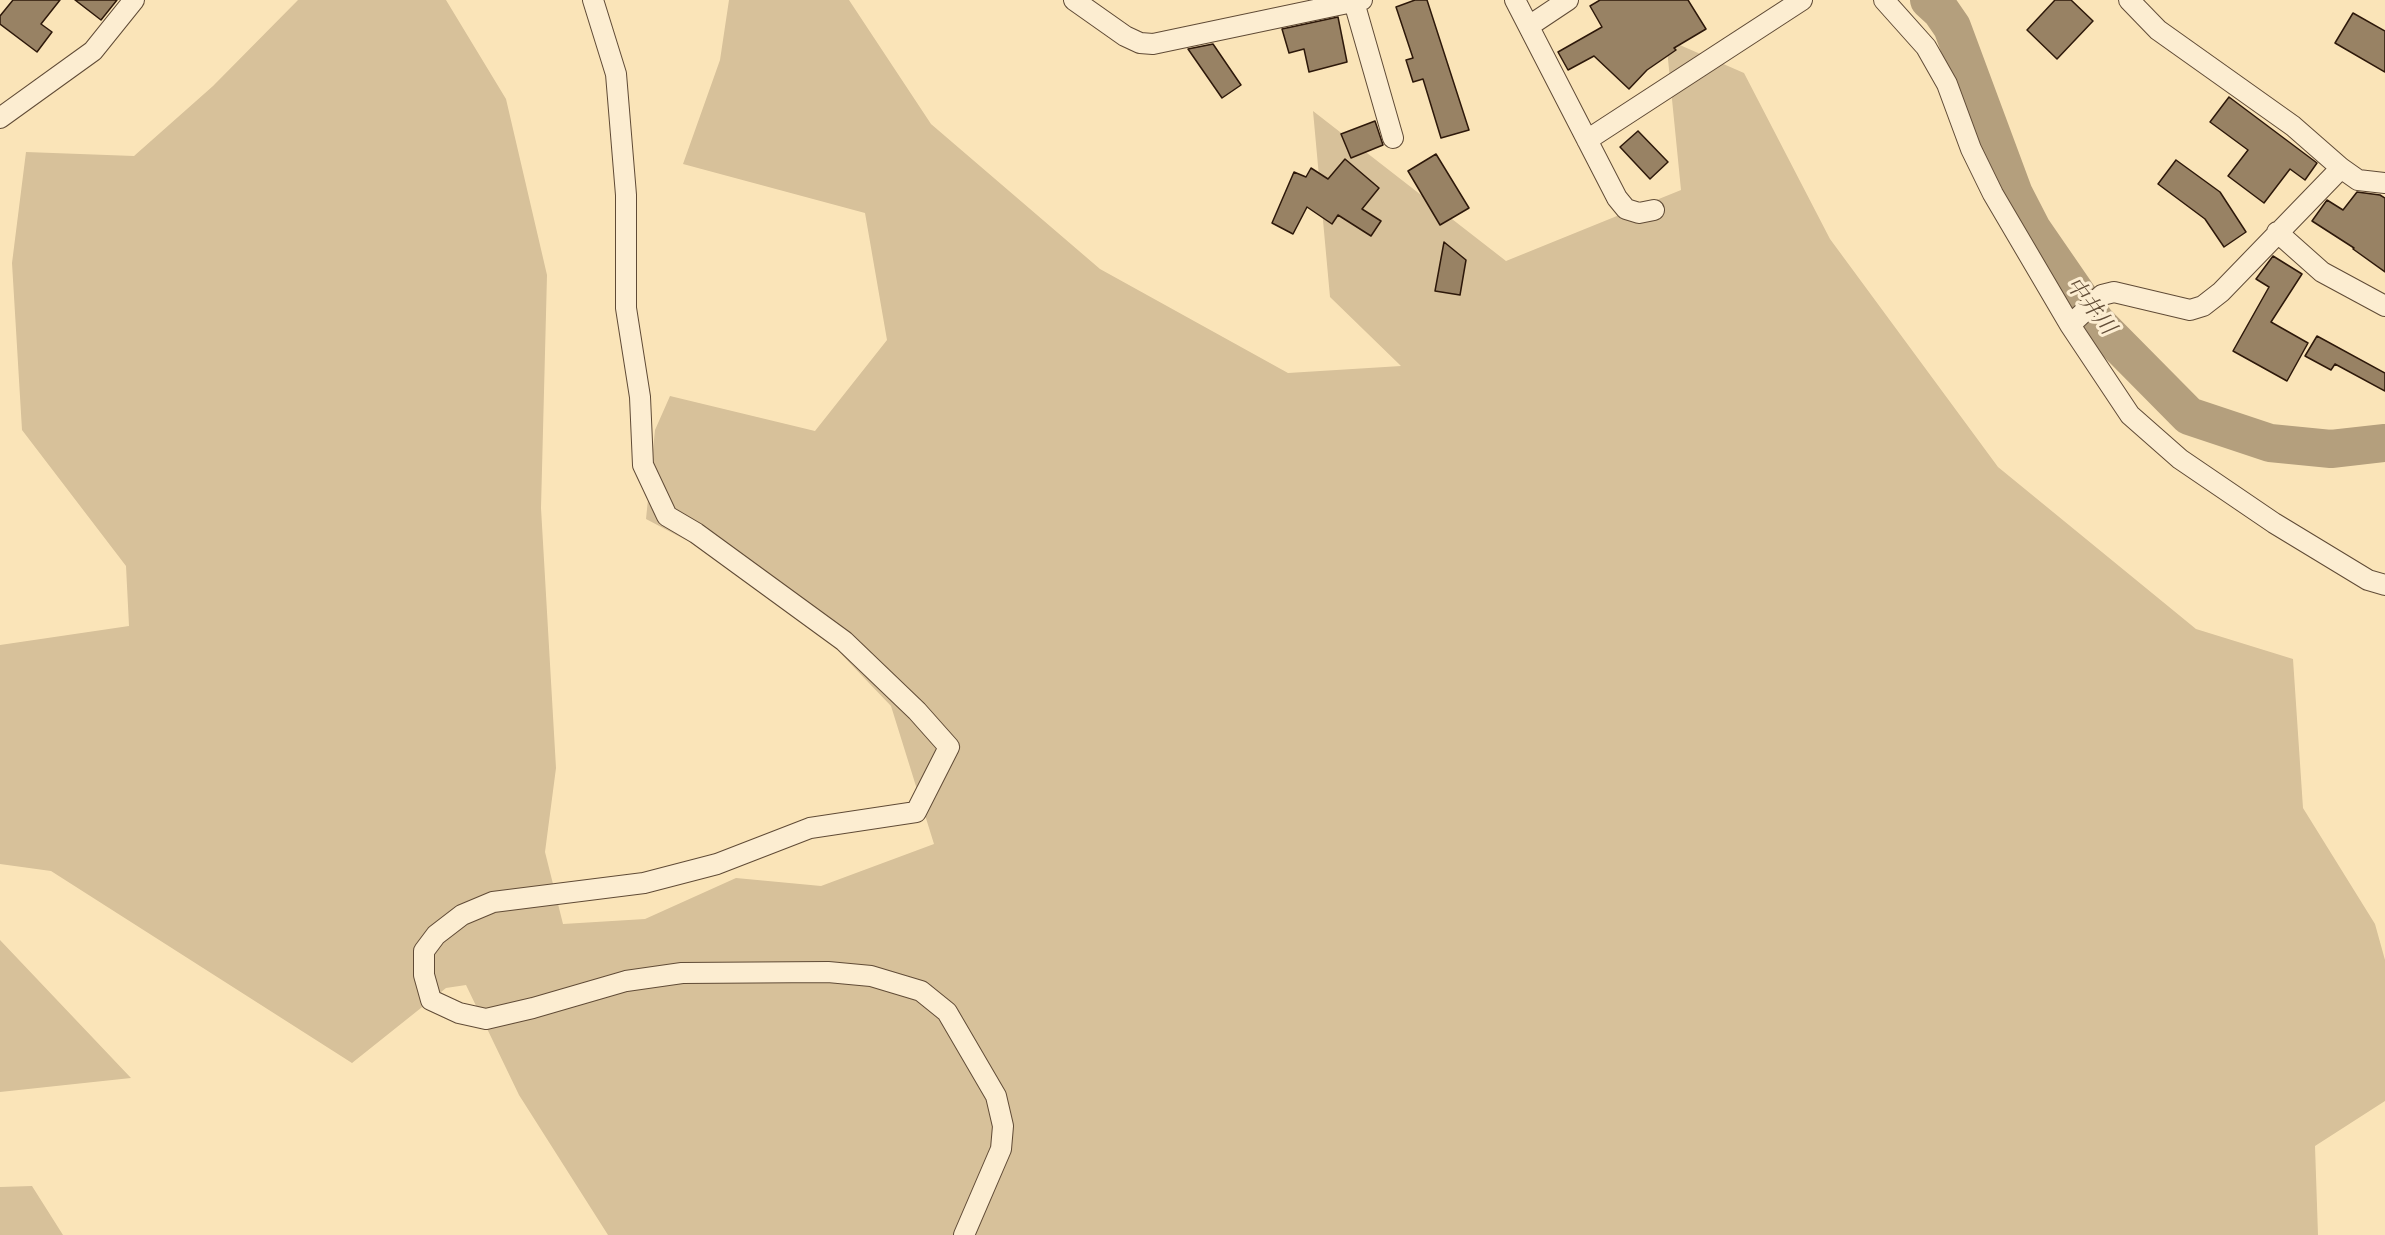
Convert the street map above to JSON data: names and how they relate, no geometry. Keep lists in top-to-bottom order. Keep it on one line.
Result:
{"water":["中井川"]}
